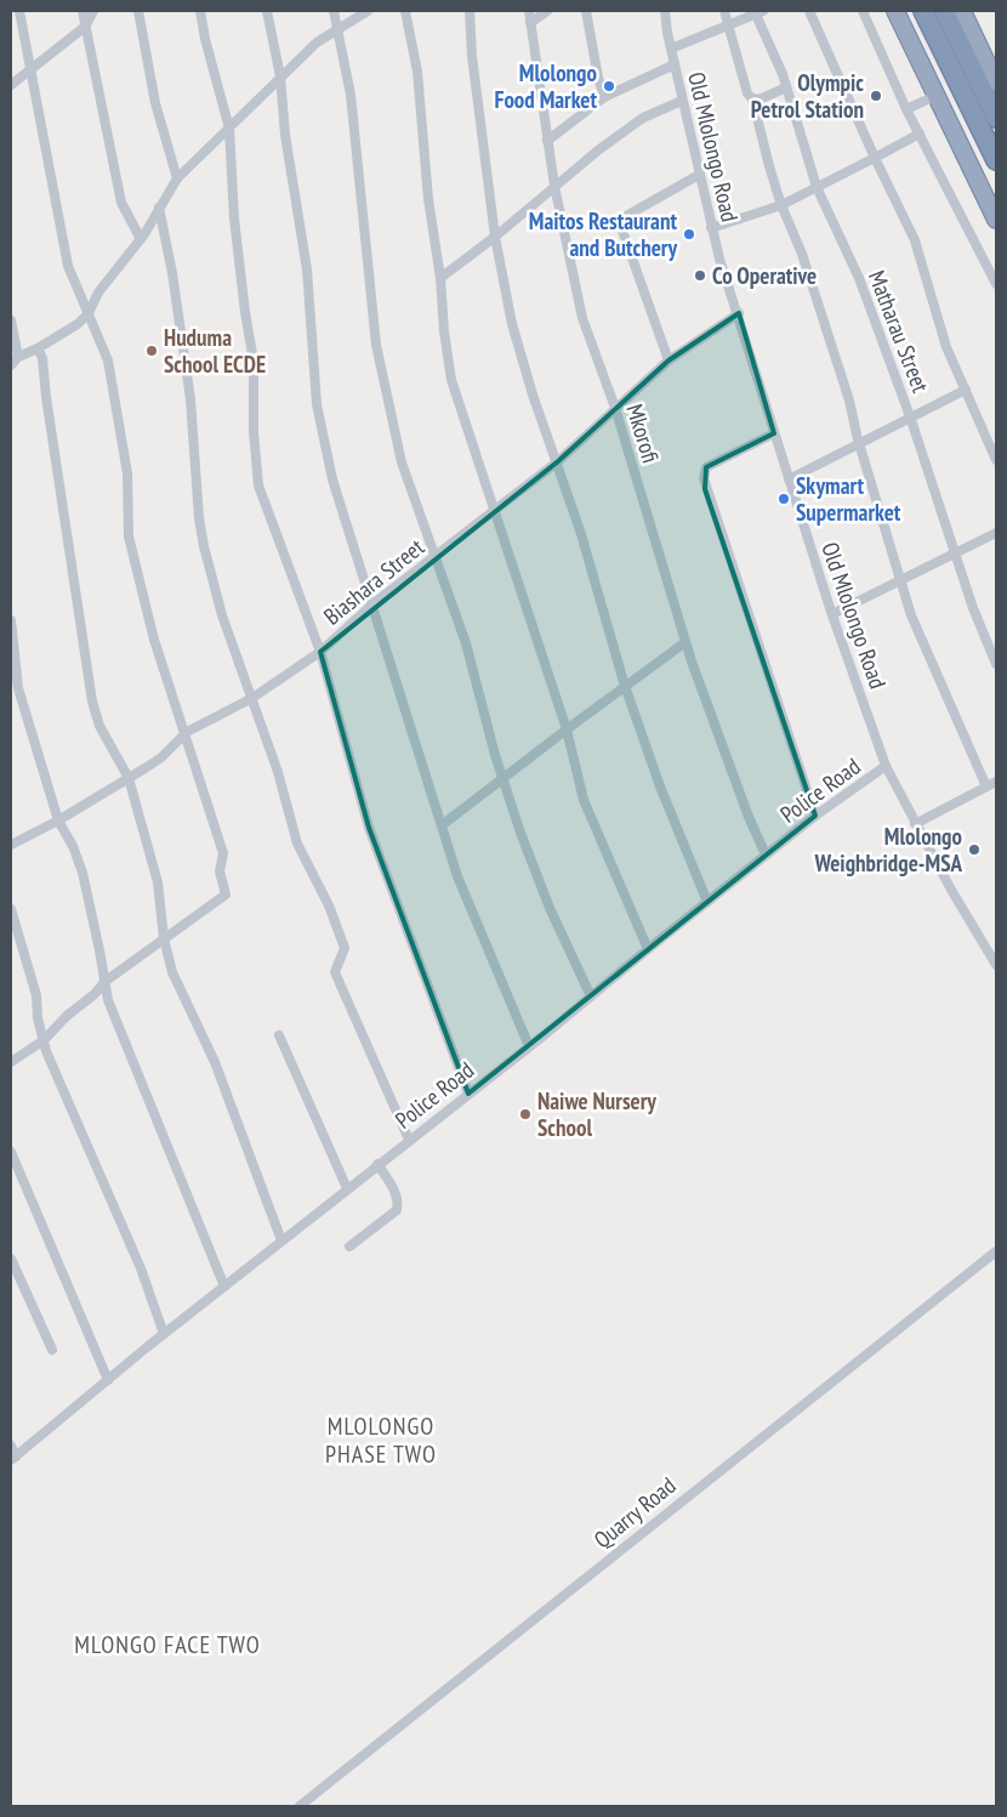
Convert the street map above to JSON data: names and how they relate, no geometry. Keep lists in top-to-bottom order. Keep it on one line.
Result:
{"streets":{"street":["Old Mlolongo Road","Matharau Street","Mkorofi","Biashara Street","Police Road","Quarry Road"]},"crossings":[["Old Mlolongo Road","Biashara Street"],["Old Mlolongo Road","Police Road"],["Mkorofi","Biashara Street"],["Mkorofi","Police Road"]],"districts":["MLOLONGO PHASE TWO","MLONGO FACE TWO"],"places":["Mlolongo Food Market","Olympic Petrol Station","Maitos Restaurant and Butchery","Co Operative","Huduma School ECDE","Skymart Supermarket","Mlolongo Weighbridge-MSA","Naiwe Nursery School"]}
